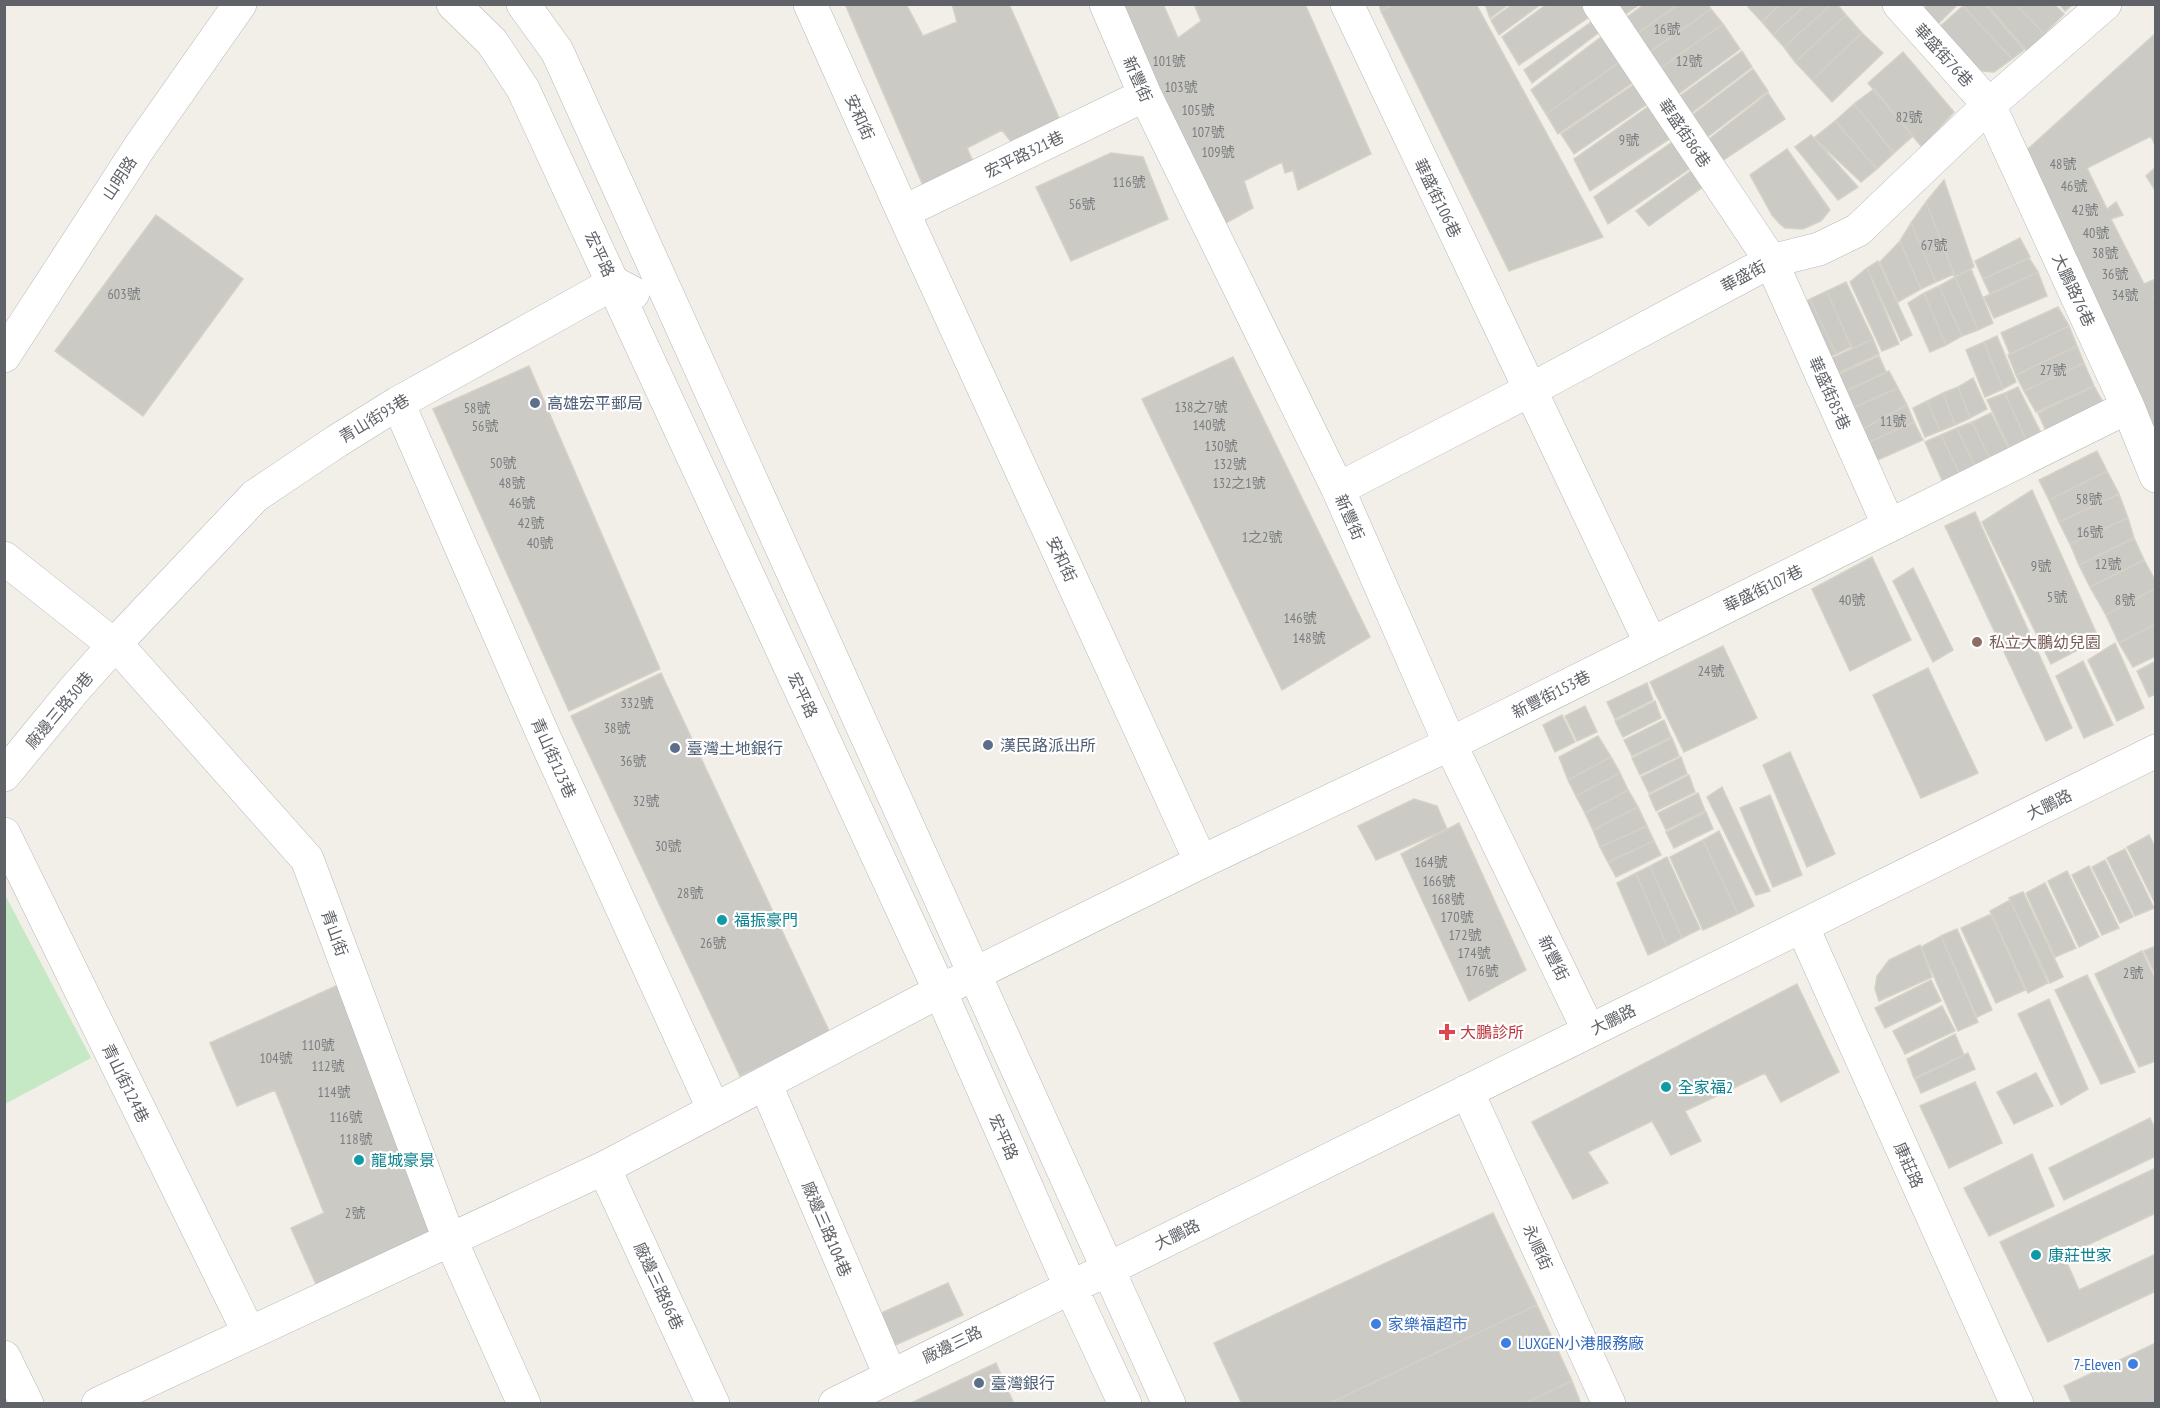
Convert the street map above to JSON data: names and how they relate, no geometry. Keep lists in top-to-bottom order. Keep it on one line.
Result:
{"streets":{"street":["華盛街76巷","新豐街","安和街","華盛街86巷","宏平路321巷","山明路","華盛街106巷","宏平路","華盛街","大鵬路76巷","華盛街85巷","青山街93巷","華盛街107巷","新豐街153巷","廠邊三路30巷","青山街123巷","大鵬路","青山街","青山街124巷","康莊路","廠邊三路104巷","永順街","廠邊三路86巷","廠邊三路"]},"crossings":[["華盛街76巷","華盛街"],["華盛街76巷","大鵬路76巷"],["新豐街","宏平路321巷"],["新豐街","華盛街"],["新豐街","新豐街153巷"],["新豐街","大鵬路"],["安和街","宏平路321巷"],["華盛街86巷","華盛街"],["華盛街86巷","華盛街85巷"],["華盛街106巷","華盛街"],["宏平路","青山街93巷"],["宏平路","大鵬路"],["宏平路","廠邊三路"],["華盛街","大鵬路76巷"],["華盛街","華盛街85巷"],["大鵬路76巷","華盛街107巷"],["華盛街85巷","華盛街107巷"],["青山街93巷","廠邊三路30巷"],["青山街93巷","青山街123巷"],["青山街93巷","青山街"],["華盛街107巷","新豐街153巷"],["廠邊三路30巷","青山街"],["大鵬路","康莊路"],["大鵬路","永順街"],["大鵬路","廠邊三路"],["廠邊三路104巷","廠邊三路"]],"places":{"other":["高雄宏平郵局","私立大鵬幼兒園","漢民路派出所","臺灣土地銀行","福振豪門","全家福2","龍城豪景","康莊世家","家樂福超市","LUXGEN小港服務廠","7-Eleven","臺灣銀行"],"health":["大鵬診所"]},"house_numbers":["16號","101號","12號","103號","105號","82號","107號","9號","109號","48號","116號","46號","56號","42號","40號","67號","38號","36號","603號","34號","27號","138之7號","58號","11號","140號","56號","130號","50號","132號","48號","132之1號","58號","46號","42號","16號","1之2號","40號","12號","9號","5號","40號","8號","146號","148號","24號","332號","38號","36號","32號","30號","164號","166號","28號","168號","170號","172號","26號","174號","176號","2號","110號","104號","112號","114號","116號","118號","2號"]}
